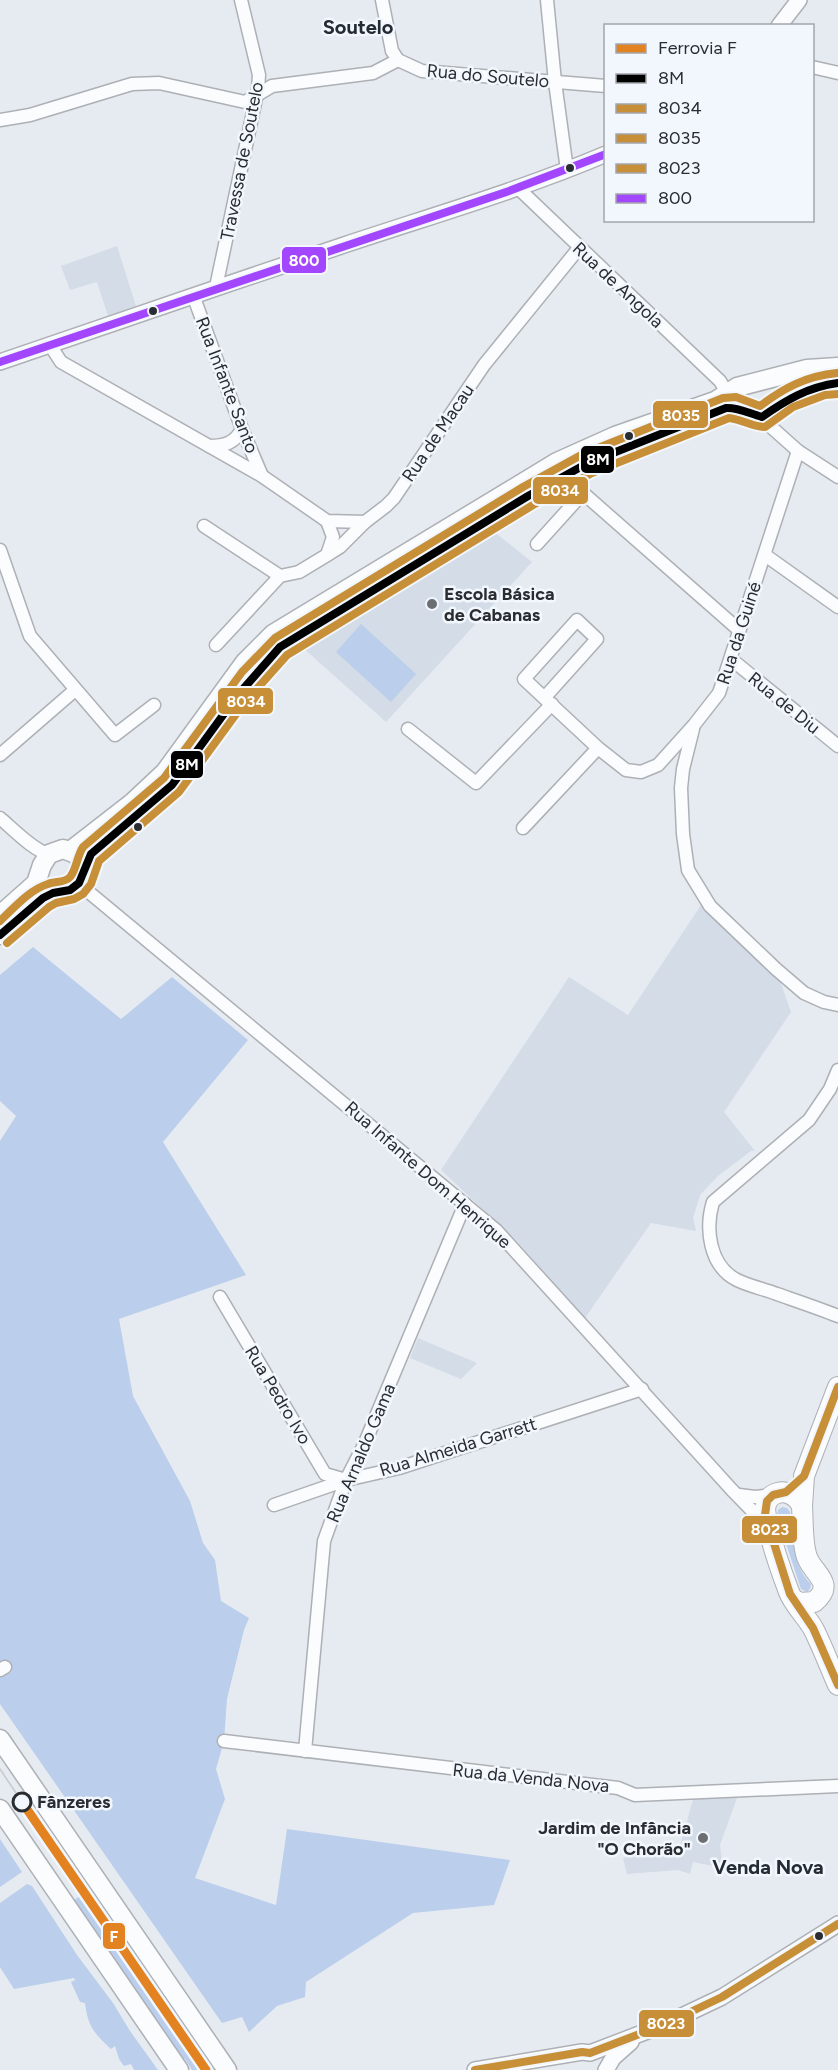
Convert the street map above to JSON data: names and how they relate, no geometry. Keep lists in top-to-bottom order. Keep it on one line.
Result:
{"streets":{"main road":["Rua de Angola"],"street":["Rua do Soutelo","Travessa de Soutelo","Rua Infante Santo","Rua de Macau","Rua da Guiné","Rua de Diu","Rua Infante Dom Henrique","Rua Pedro Ivo","Rua Almeida Garrett","Rua Arnaldo Gama","Rua da Venda Nova"]},"crossings":[["Rua de Angola","Rua de Macau"],["Rua de Angola","Rua da Guiné"],["Rua da Guiné","Rua de Diu"],["Rua Infante Dom Henrique","Rua Almeida Garrett"],["Rua Infante Dom Henrique","Rua Arnaldo Gama"],["Rua Pedro Ivo","Rua Almeida Garrett"],["Rua Pedro Ivo","Rua Arnaldo Gama"],["Rua Almeida Garrett","Rua Arnaldo Gama"],["Rua Arnaldo Gama","Rua da Venda Nova"]],"districts":["Soutelo","Venda Nova"],"places":["Escola Básica de Cabanas","Fânzeres","Jardim de Infância \"O Chorão\""],"lines":["transit line 800","transit line 8035","transit line 8M","transit line 8034","transit line 8023","rail line F"],"legend":["Ferrovia F","8M","8034","8035","8023","800"]}
